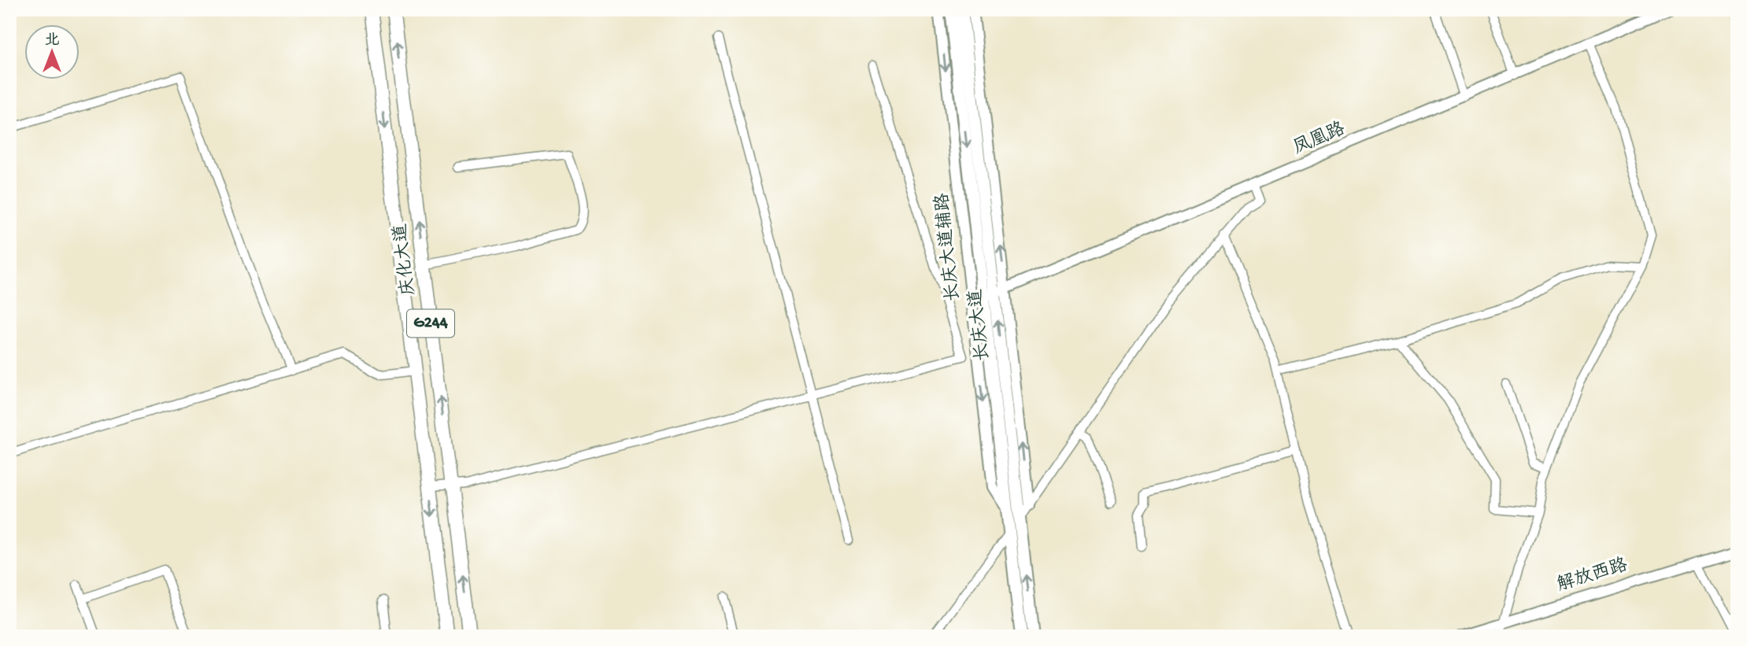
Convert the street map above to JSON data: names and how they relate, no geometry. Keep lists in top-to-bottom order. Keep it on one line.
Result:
{"streets":{"highway":["庆化大道","G244"],"main road":["长庆大道"],"street":["凤凰路","长庆大道辅路","解放西路"]},"crossings":[["凤凰路","长庆大道"],["长庆大道辅路","长庆大道"]],"north":"top"}
